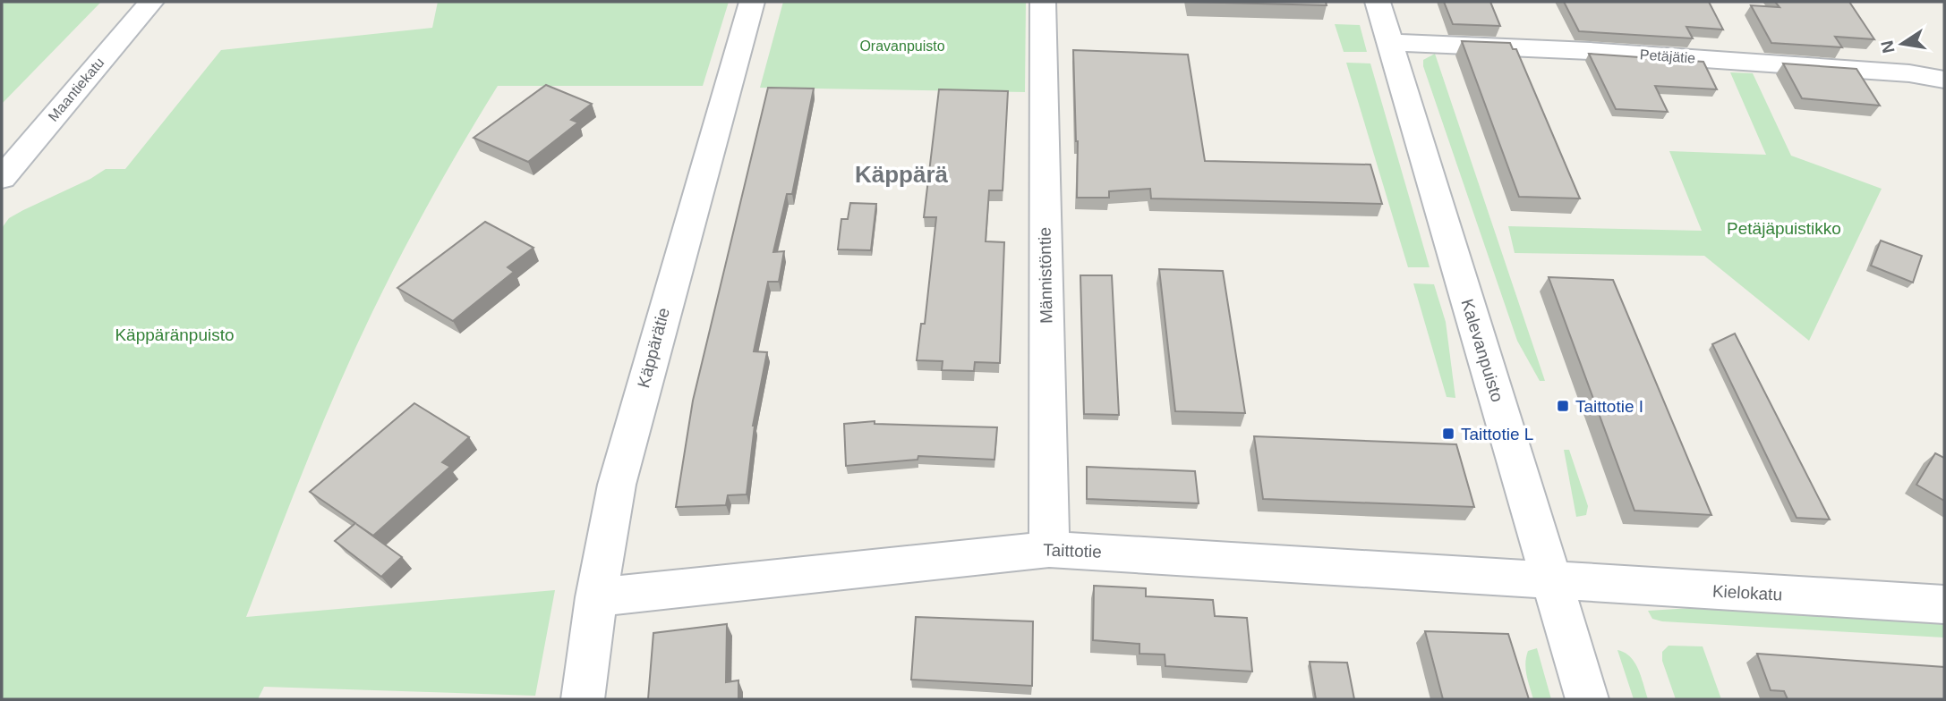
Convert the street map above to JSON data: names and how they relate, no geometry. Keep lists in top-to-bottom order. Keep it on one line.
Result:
{"streets":{"street":["Petäjätie","Maantiekatu","Männistöntie","Käppärätie","Kalevanpuisto","Taittotie","Kielokatu"]},"crossings":[["Petäjätie","Kalevanpuisto"],["Männistöntie","Taittotie"],["Käppärätie","Taittotie"],["Kalevanpuisto","Taittotie"],["Kalevanpuisto","Kielokatu"],["Taittotie","Kielokatu"]],"districts":["Käppärä"],"parks":["Oravanpuisto","Petäjäpuistikko","Käppäränpuisto"],"places":{"transit":["Taittotie I","Taittotie L"]},"north":"left"}
